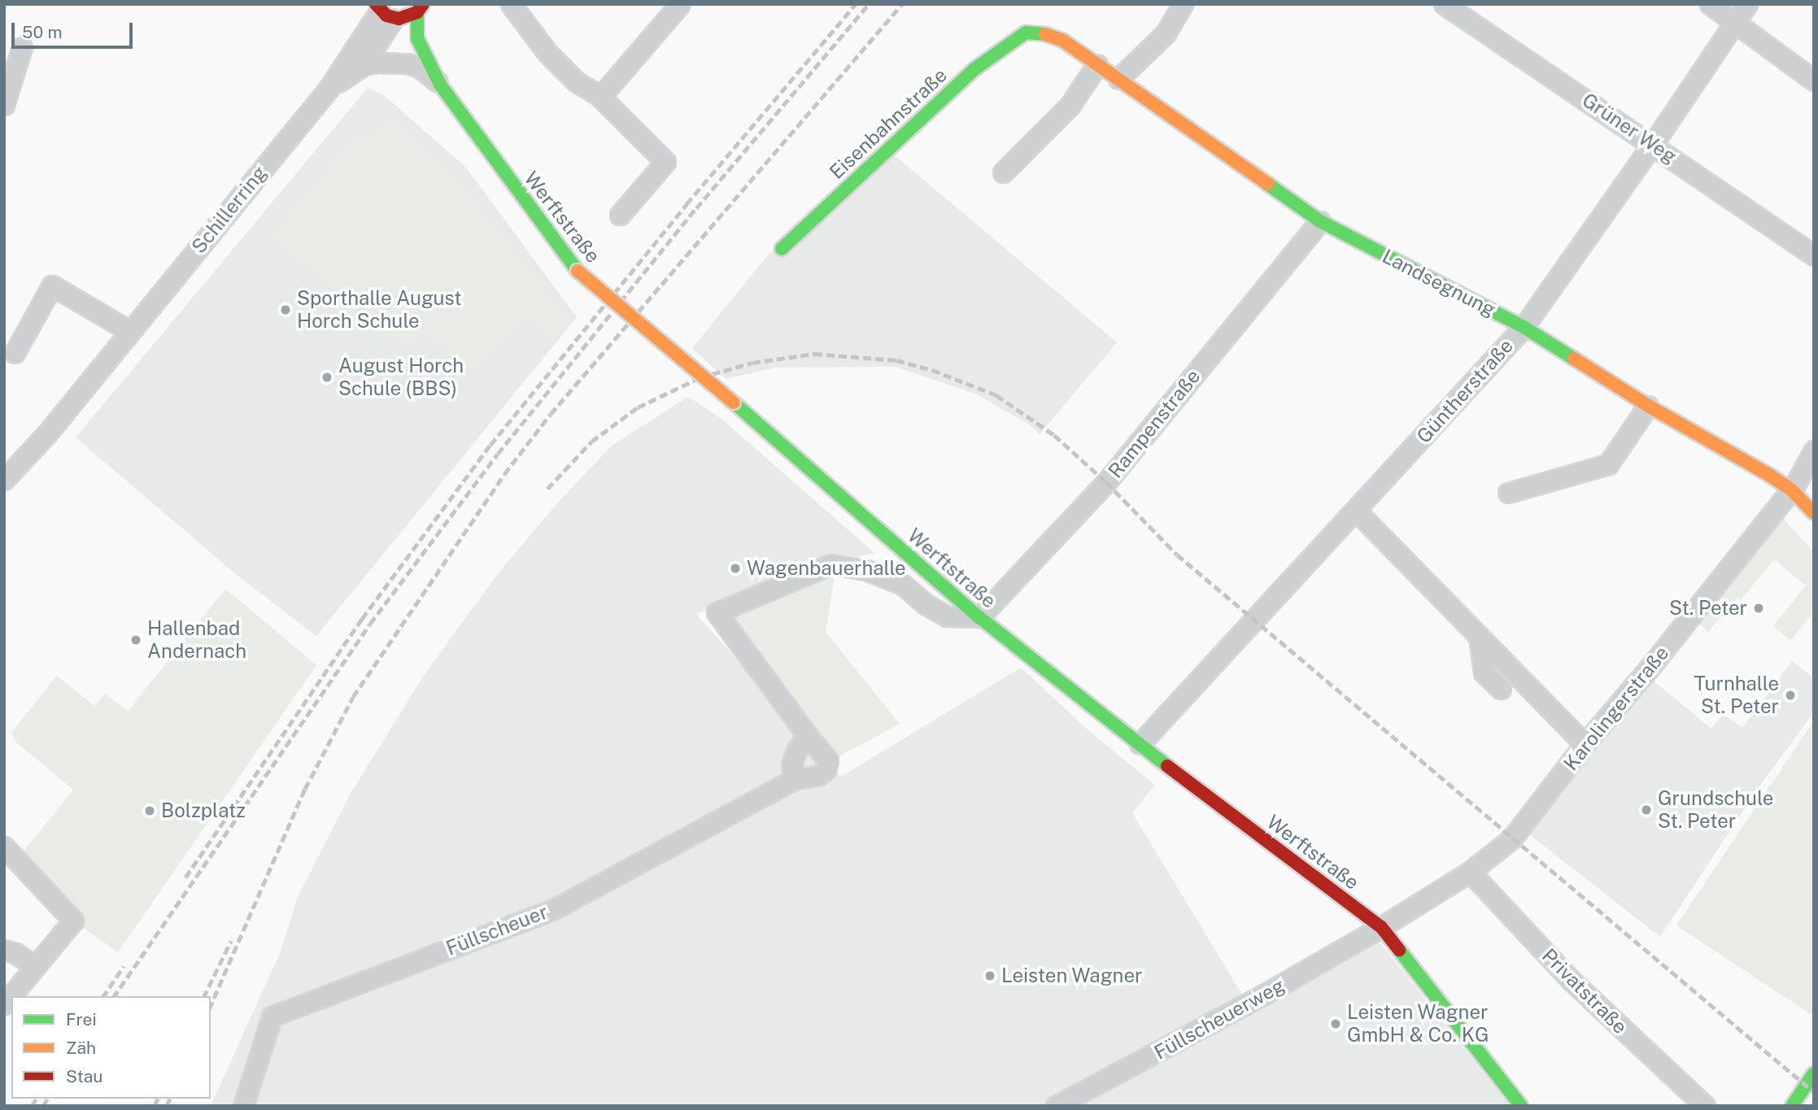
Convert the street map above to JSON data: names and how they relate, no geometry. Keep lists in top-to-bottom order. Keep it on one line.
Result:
{"streets":{"street":["Eisenbahnstraße","Grüner Weg","Schillerring","Werftstraße","Landsegnung","Güntherstraße","Rampenstraße","Karolingerstraße","Füllscheuer","Privatstraße","Füllscheuerweg"]},"crossings":[["Eisenbahnstraße","Landsegnung"],["Grüner Weg","Güntherstraße"],["Werftstraße","Güntherstraße"],["Werftstraße","Rampenstraße"],["Werftstraße","Karolingerstraße"],["Werftstraße","Füllscheuer"],["Werftstraße","Füllscheuerweg"],["Landsegnung","Güntherstraße"],["Landsegnung","Rampenstraße"],["Landsegnung","Karolingerstraße"],["Rampenstraße","Füllscheuer"],["Karolingerstraße","Privatstraße"],["Karolingerstraße","Füllscheuerweg"]],"places":["Sporthalle August Horch Schule","August Horch Schule (BBS)","Wagenbauerhalle","St. Peter","Hallenbad Andernach","Turnhalle St. Peter","Grundschule St. Peter","Bolzplatz","Leisten Wagner","Leisten Wagner GmbH & Co. KG"],"legend":["Frei","Zäh","Stau"],"scale_bar":"50 m"}
